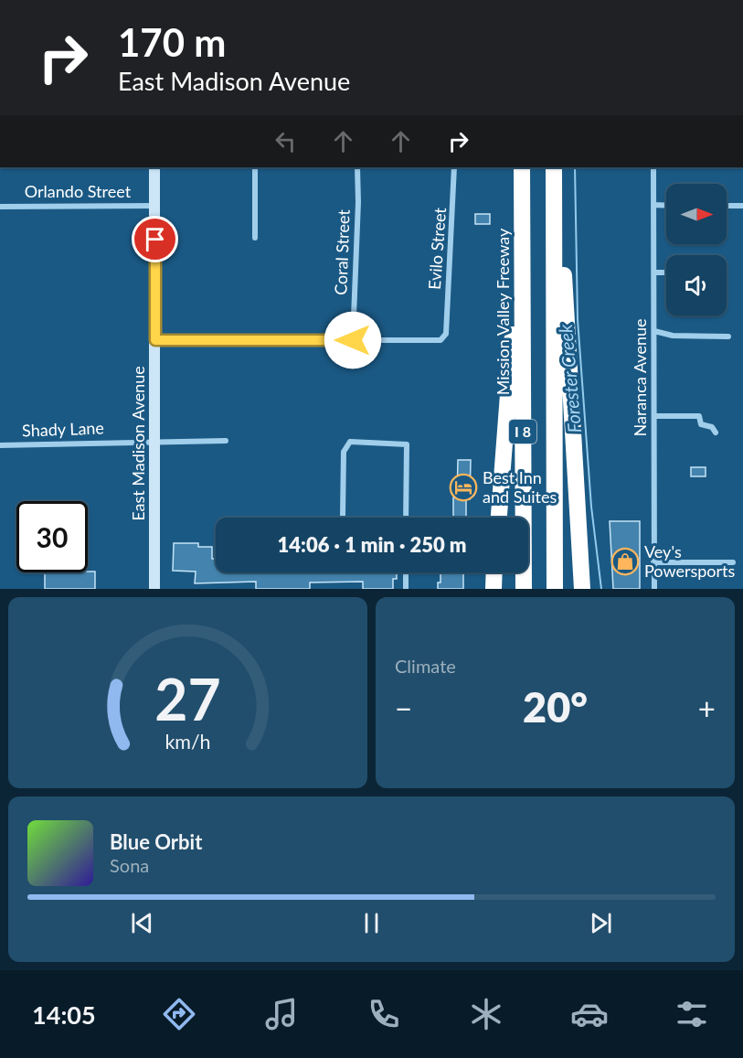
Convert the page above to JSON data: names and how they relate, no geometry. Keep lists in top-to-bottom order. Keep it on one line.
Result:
{"streets":{"highway":["Mission Valley Freeway","I 8"],"street":["Orlando Street","Evilo Street","Coral Street","Naranca Avenue","Shady Lane","East Madison Avenue"]},"crossings":[["Orlando Street","East Madison Avenue"],["Evilo Street","Coral Street"],["Shady Lane","East Madison Avenue"]],"water":["Forester Creek"],"places":{"hotel":["Best Inn and Suites"],"shop":["Vey's Powersports"]},"north":"right","page":{"turn":["170 m","East Madison Avenue"],"limit":"30","trip":"14:06 · 1 min · 250 m","tile":"Climate","heat":["−","20°","+"],"song":["Blue Orbit","Sona"],"tabs":"14:05","gauge":["27","km/h"]}}
